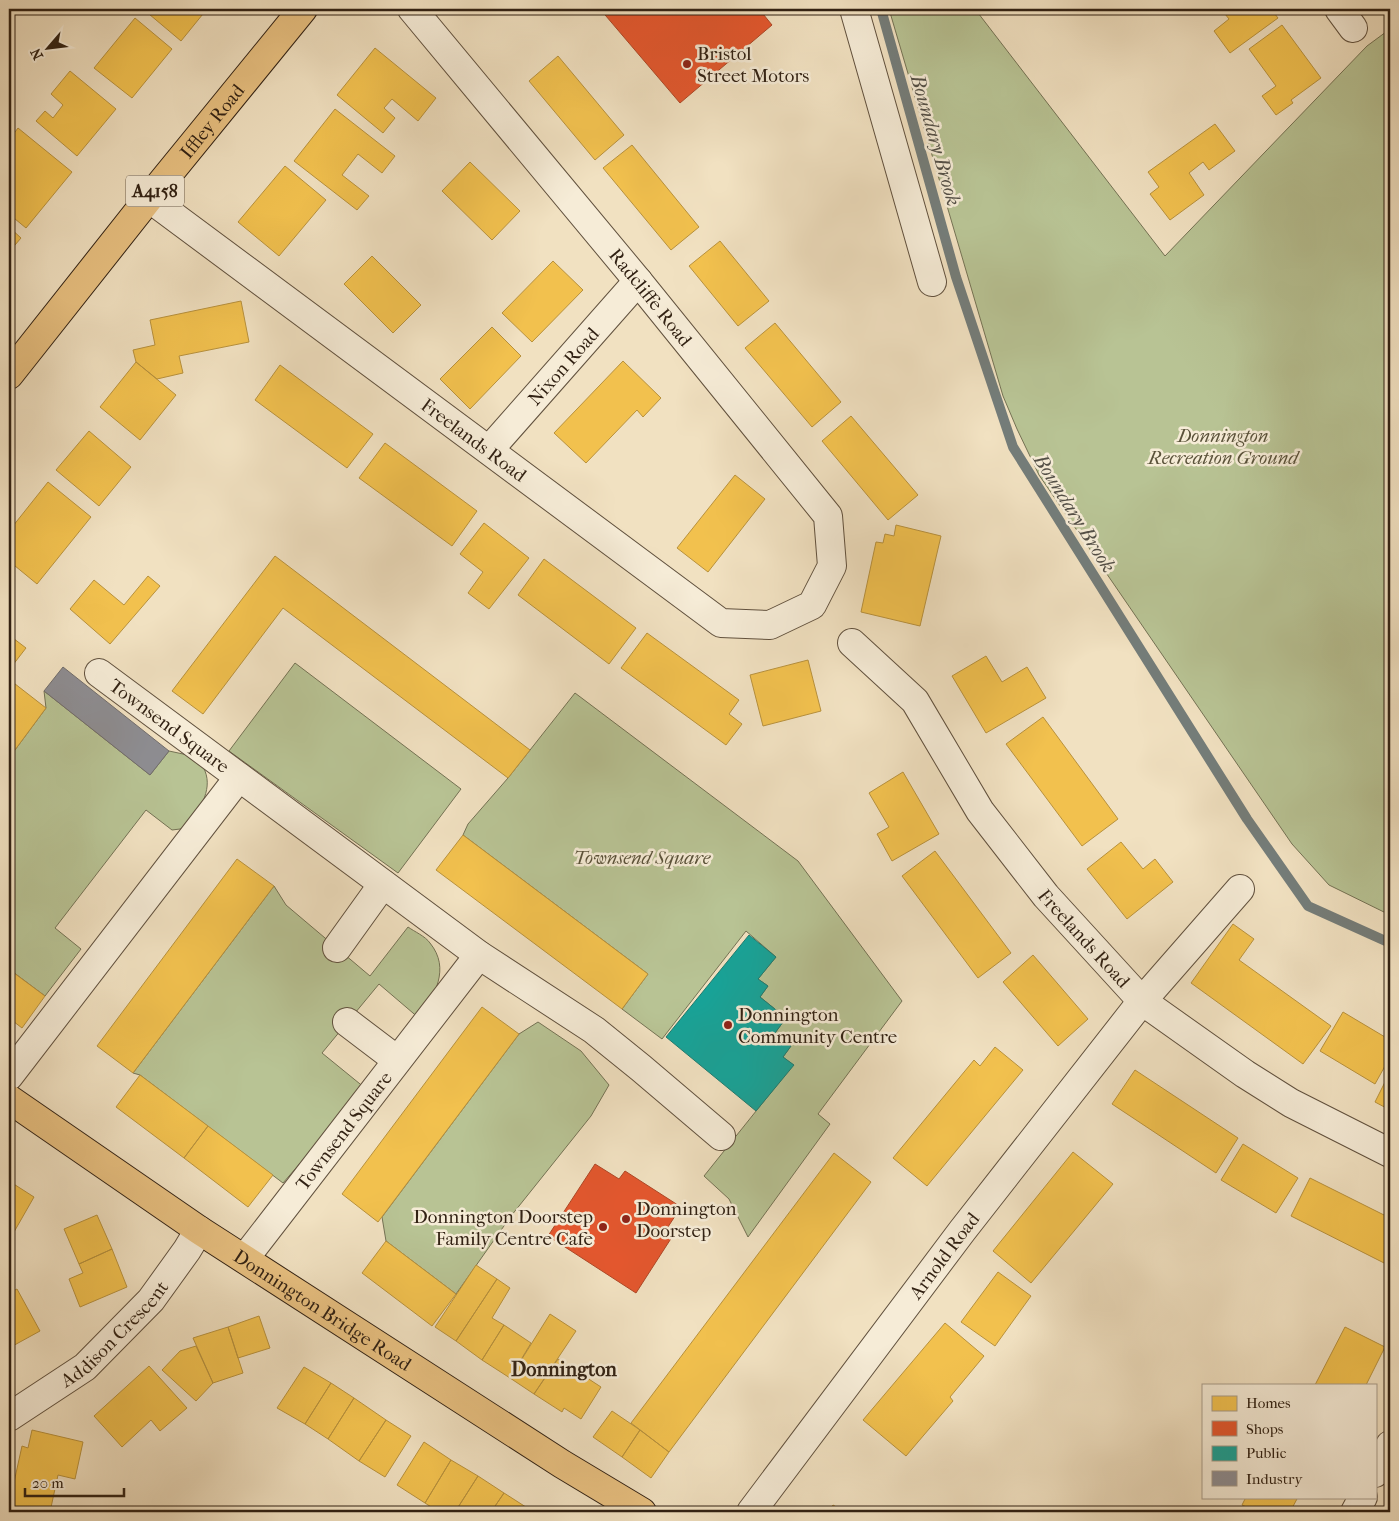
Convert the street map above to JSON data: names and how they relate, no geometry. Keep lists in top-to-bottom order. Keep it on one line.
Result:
{"streets":{"main road":["Iffley Road","A4158","Donnington Bridge Road"],"street":["Radcliffe Road","Nixon Road","Freelands Road","Townsend Square","Arnold Road","Addison Crescent"]},"crossings":[["Iffley Road","Freelands Road"],["Radcliffe Road","Nixon Road"],["Radcliffe Road","Freelands Road"],["Nixon Road","Freelands Road"],["Freelands Road","Arnold Road"],["Townsend Square","Donnington Bridge Road"],["Donnington Bridge Road","Addison Crescent"]],"districts":["Donnington"],"water":["Boundary Brook"],"parks":["Donnington Recreation Ground","Townsend Square"],"places":["Bristol Street Motors","Donnington Community Centre","Donnington Doorstep","Donnington Doorstep Family Centre Cafe"],"legend":["Homes","Shops","Public","Industry"],"scale_bar":"20 m","north":"bottom left"}
